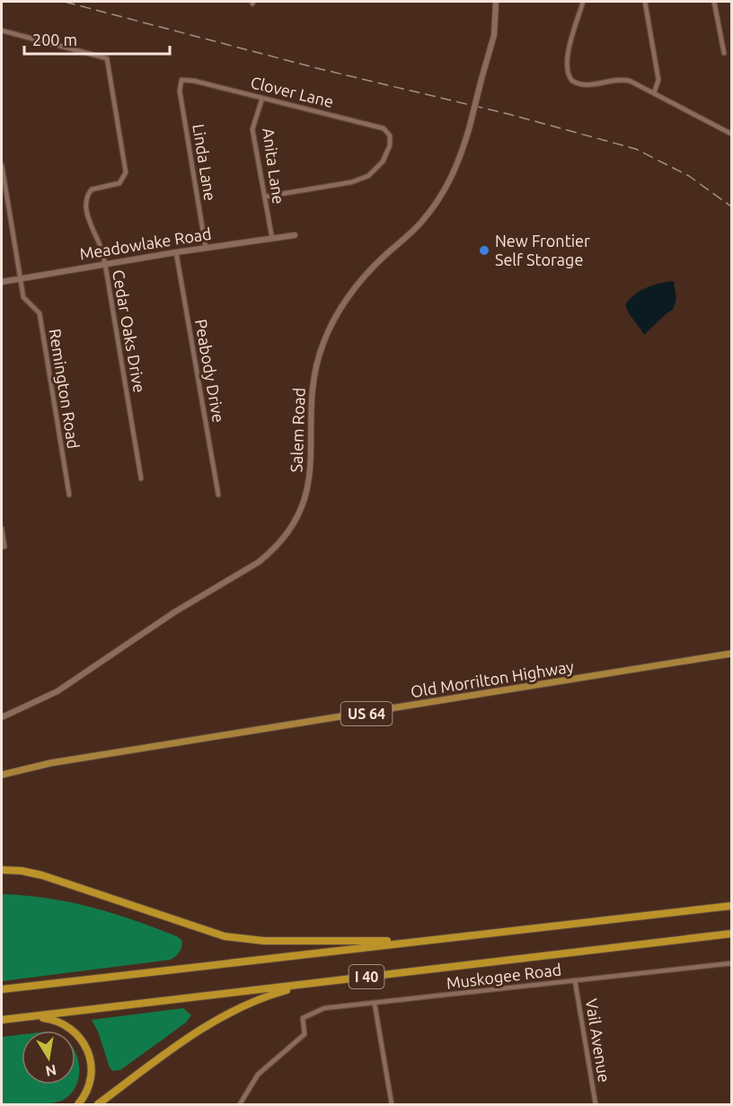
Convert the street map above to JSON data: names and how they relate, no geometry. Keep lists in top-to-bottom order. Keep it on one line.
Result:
{"streets":{"highway":["I 40"],"main road":["Meadowlake Road","Salem Road","Old Morrilton Highway","US 64"],"street":["Clover Lane","Linda Lane","Anita Lane","Cedar Oaks Drive","Peabody Drive","Remington Road","Muskogee Road","Vail Avenue"]},"crossings":[["Clover Lane","Linda Lane"],["Clover Lane","Anita Lane"],["Linda Lane","Meadowlake Road"],["Anita Lane","Meadowlake Road"],["Meadowlake Road","Cedar Oaks Drive"],["Meadowlake Road","Peabody Drive"],["Meadowlake Road","Remington Road"],["Muskogee Road","Vail Avenue"]],"places":["New Frontier Self Storage"],"scale_bar":"200 m","north":"bottom"}
